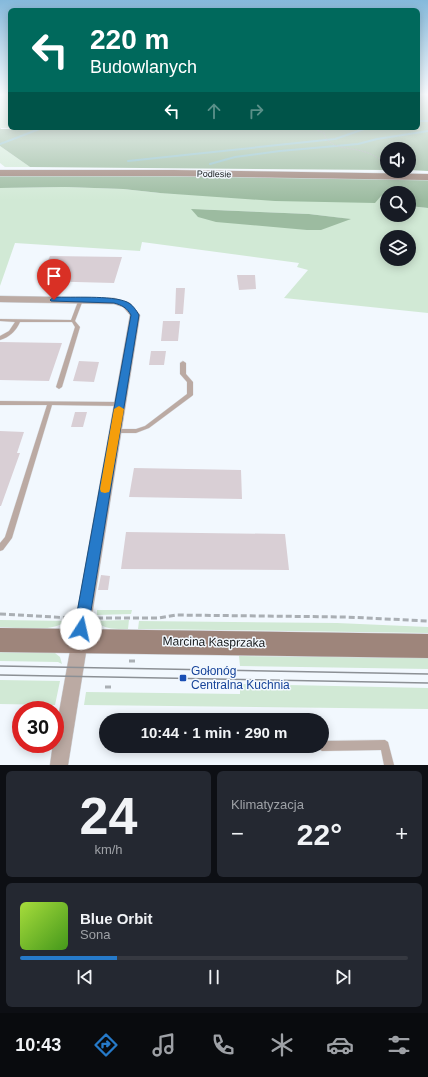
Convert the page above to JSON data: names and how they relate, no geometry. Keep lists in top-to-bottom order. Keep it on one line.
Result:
{"streets":{"street":["Podlesie","Marcina Kasprzaka"]},"places":{"transit":["Gołonóg Centralna Kuchnia"]},"page":{"turn":["220 m","Budowlanych"],"limit":"30","trip":"10:44 · 1 min · 290 m","tile":[["24","km/h"],"Klimatyzacja"],"heat":["−","22°","+"],"song":["Blue Orbit","Sona"],"tabs":"10:43"}}
